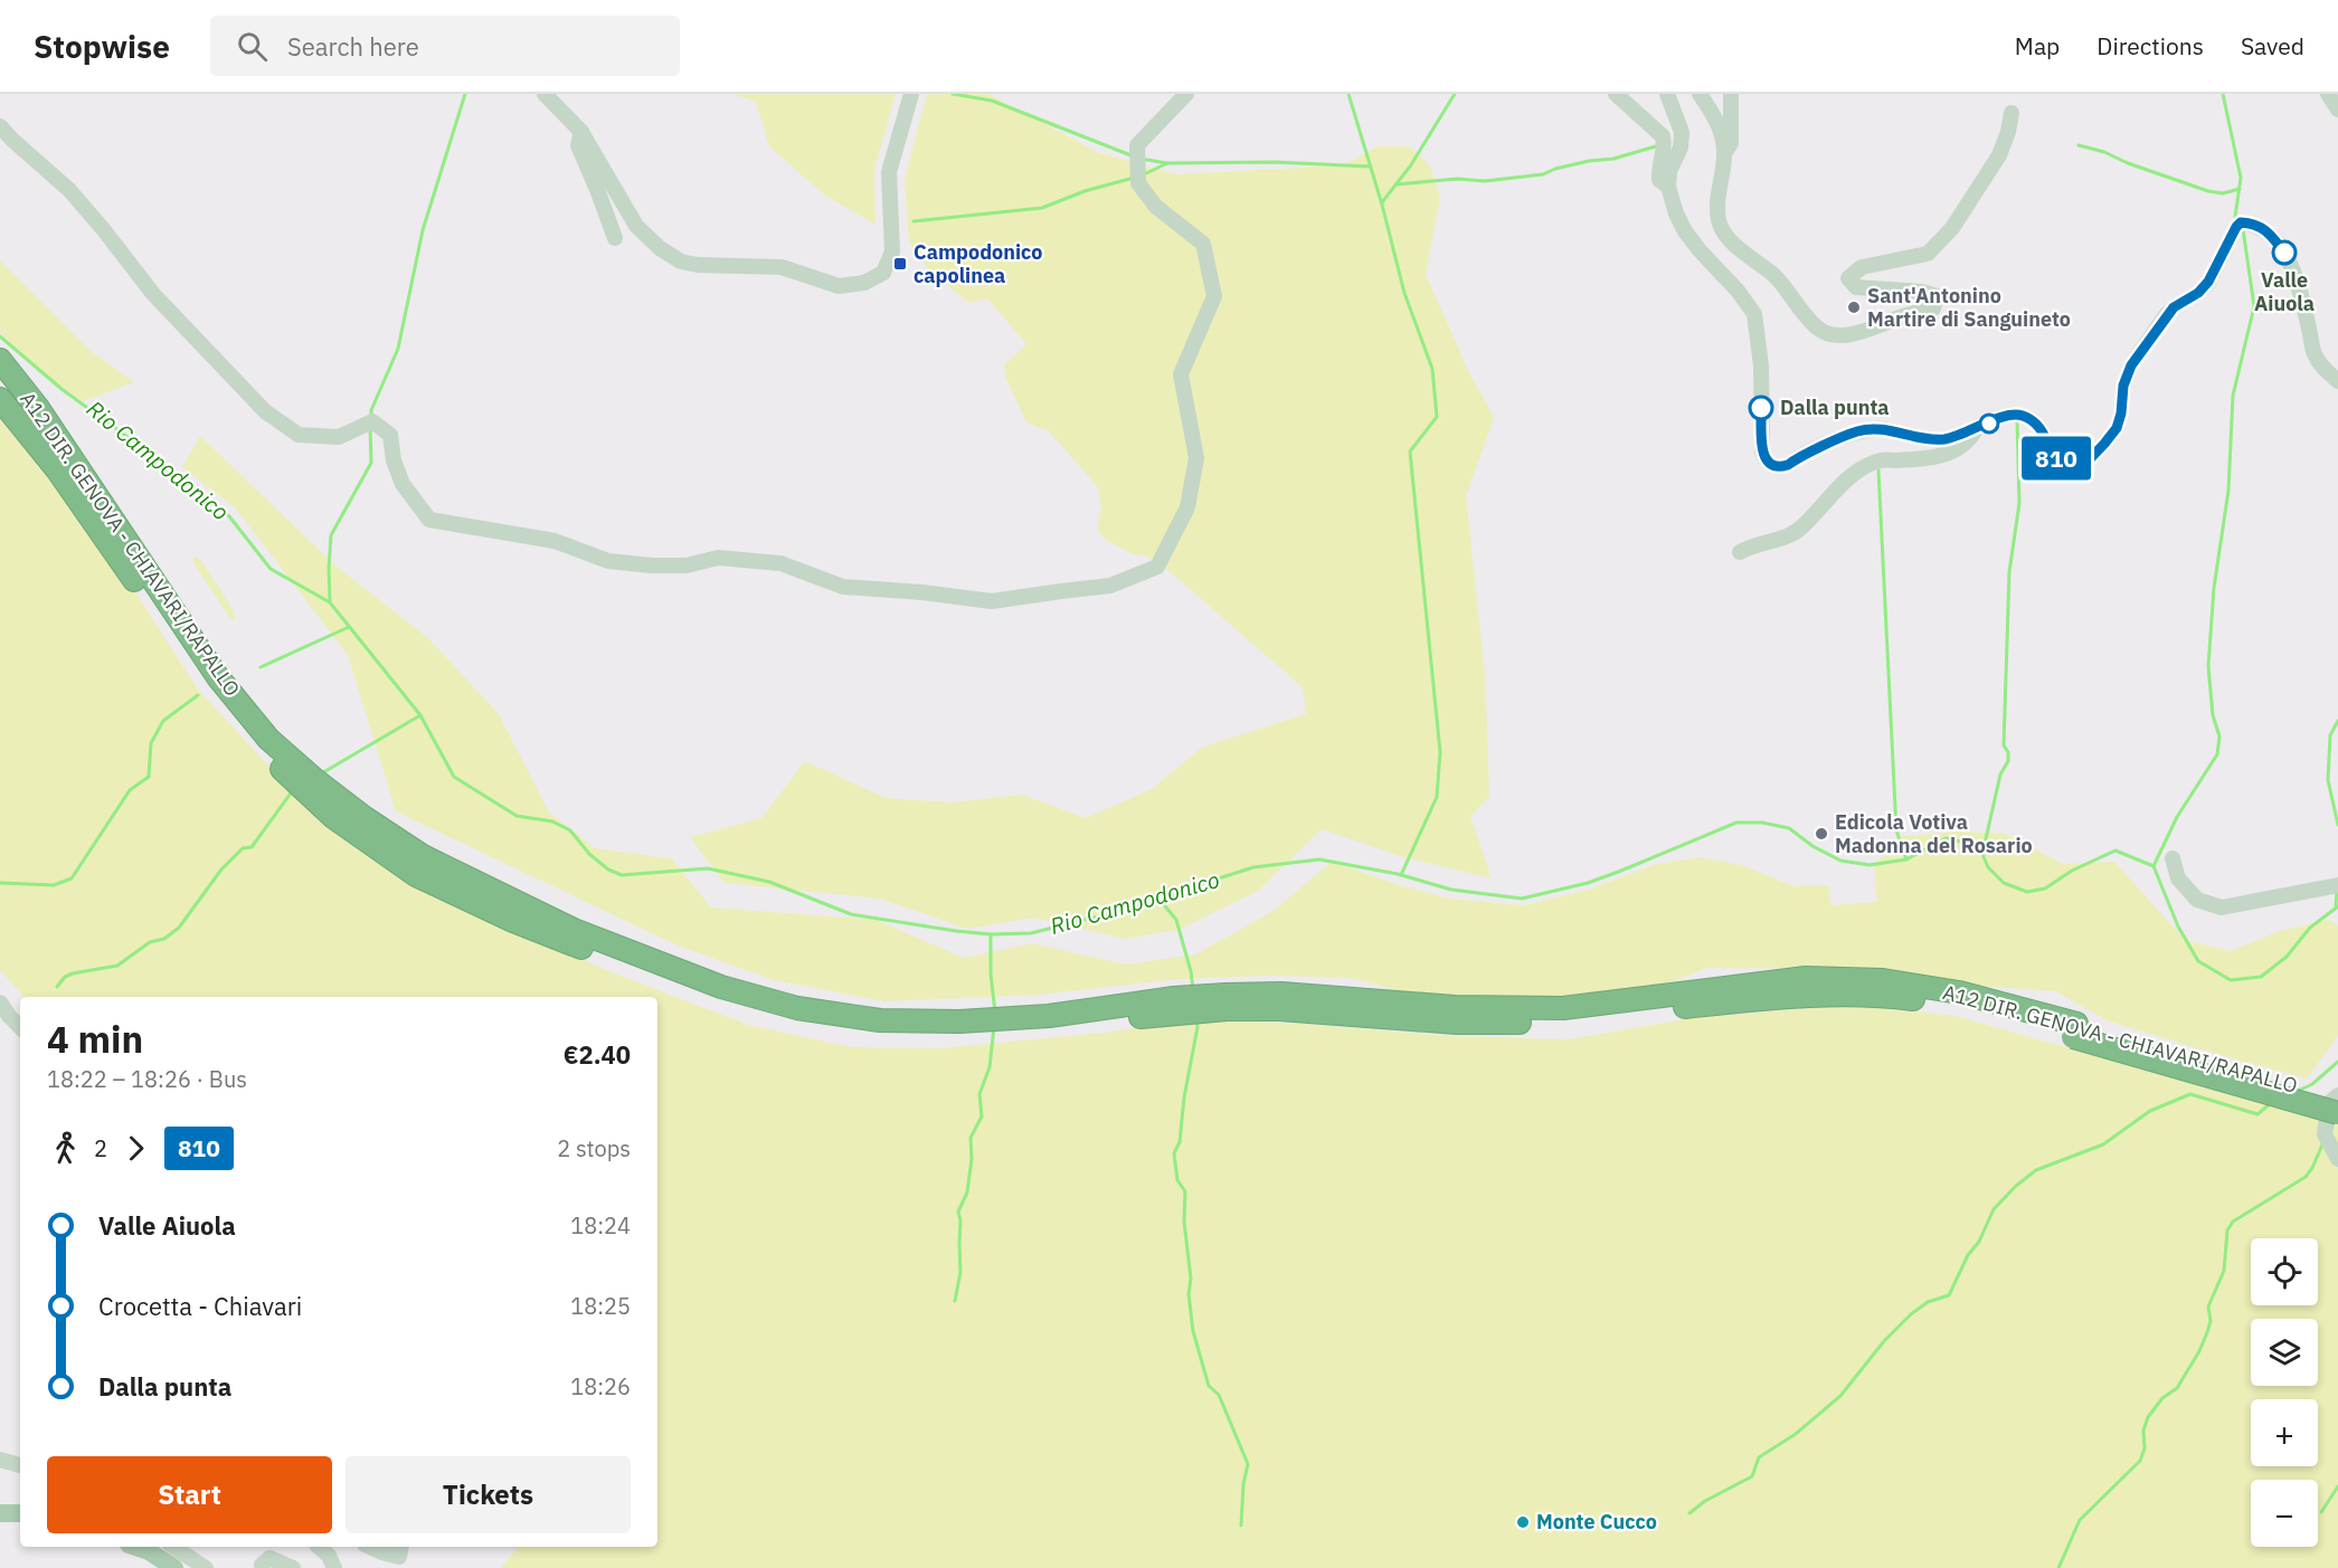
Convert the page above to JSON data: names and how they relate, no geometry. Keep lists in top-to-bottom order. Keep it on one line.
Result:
{"streets":{"highway":["A12 DIR. GENOVA - CHIAVARI/RAPALLO"]},"water":["Rio Campodonico"],"places":{"other":["Valle Aiuola","Sant'Antonino Martire di Sanguineto","Dalla punta","Edicola Votiva Madonna del Rosario","Monte Cucco"],"transit":["Campodonico capolinea"]},"lines":["bus line 810"],"page":{"header":"Stopwise","search":"Search here","nav":["Map","Directions","Saved"],"on_map":"810","heading":["4 min","18:22 – 18:26 · Bus","€2.40"],"legs":["2","810","2 stops"],"list":[{"name":"Valle Aiuola","value":"18:24"},{"name":"Crocetta - Chiavari","value":"18:25"},{"name":"Dalla punta","value":"18:26"}],"map_buttons":["+","−"],"buttons":["Start","Tickets"]}}
